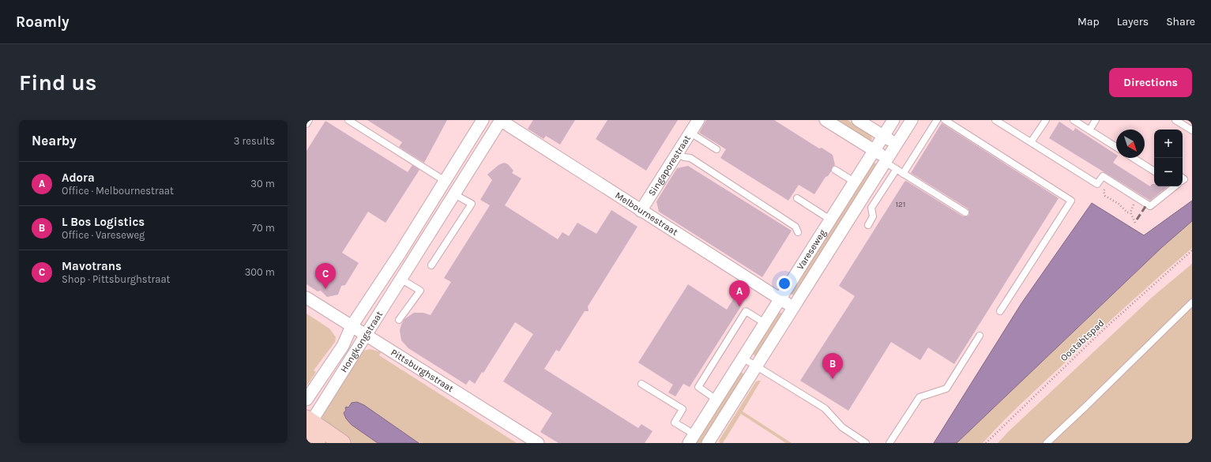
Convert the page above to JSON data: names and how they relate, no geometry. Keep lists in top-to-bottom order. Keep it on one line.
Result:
{"streets":{"street":["Singaporestraat","Melbournestraat","Vareseweg","Hongkongstraat","Pittsburghstraat"],"path":["Oostabtspad"]},"crossings":[["Singaporestraat","Melbournestraat"],["Melbournestraat","Vareseweg"],["Melbournestraat","Hongkongstraat"],["Hongkongstraat","Pittsburghstraat"]],"house_numbers":["121"],"north":"bottom right","page":{"header":"Roamly","nav":["Map","Layers","Share"],"buttons":"Directions","title":"Find us","heading":["Nearby","3 results"],"map_buttons":["+","−"],"list":[{"mark":"A","name":"Adora","note":"Office · Melbournestraat","value":"30 m"},{"mark":"B","name":"L Bos Logistics","note":"Office · Vareseweg","value":"70 m"},{"mark":"C","name":"Mavotrans","note":"Shop · Pittsburghstraat","value":"300 m"}],"pins":["C","A","B"]}}
